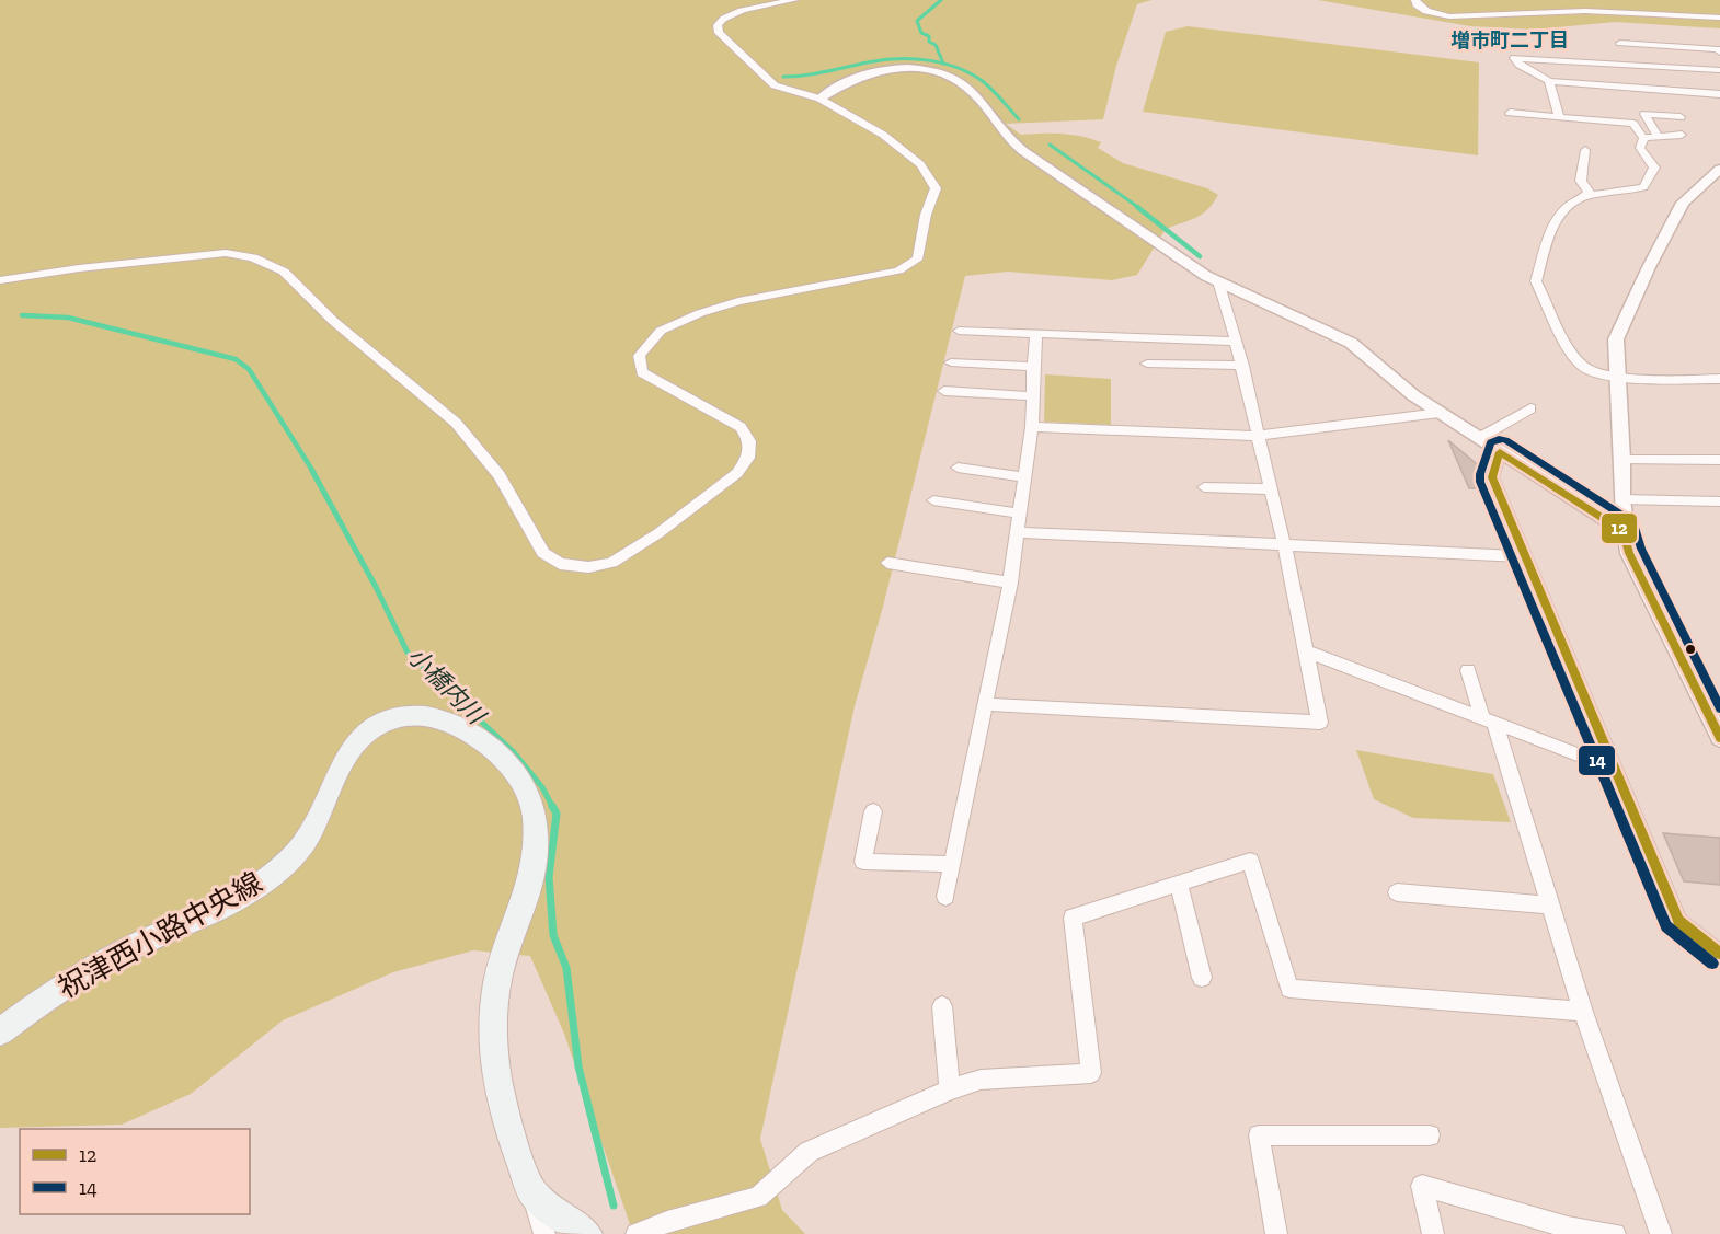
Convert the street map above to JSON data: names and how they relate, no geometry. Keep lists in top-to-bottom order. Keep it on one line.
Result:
{"streets":{"main road":["祝津西小路中央線"]},"districts":["増市町二丁目"],"water":["小橋内川"],"lines":["transit line 14","transit line 12"],"legend":["12","14"]}
